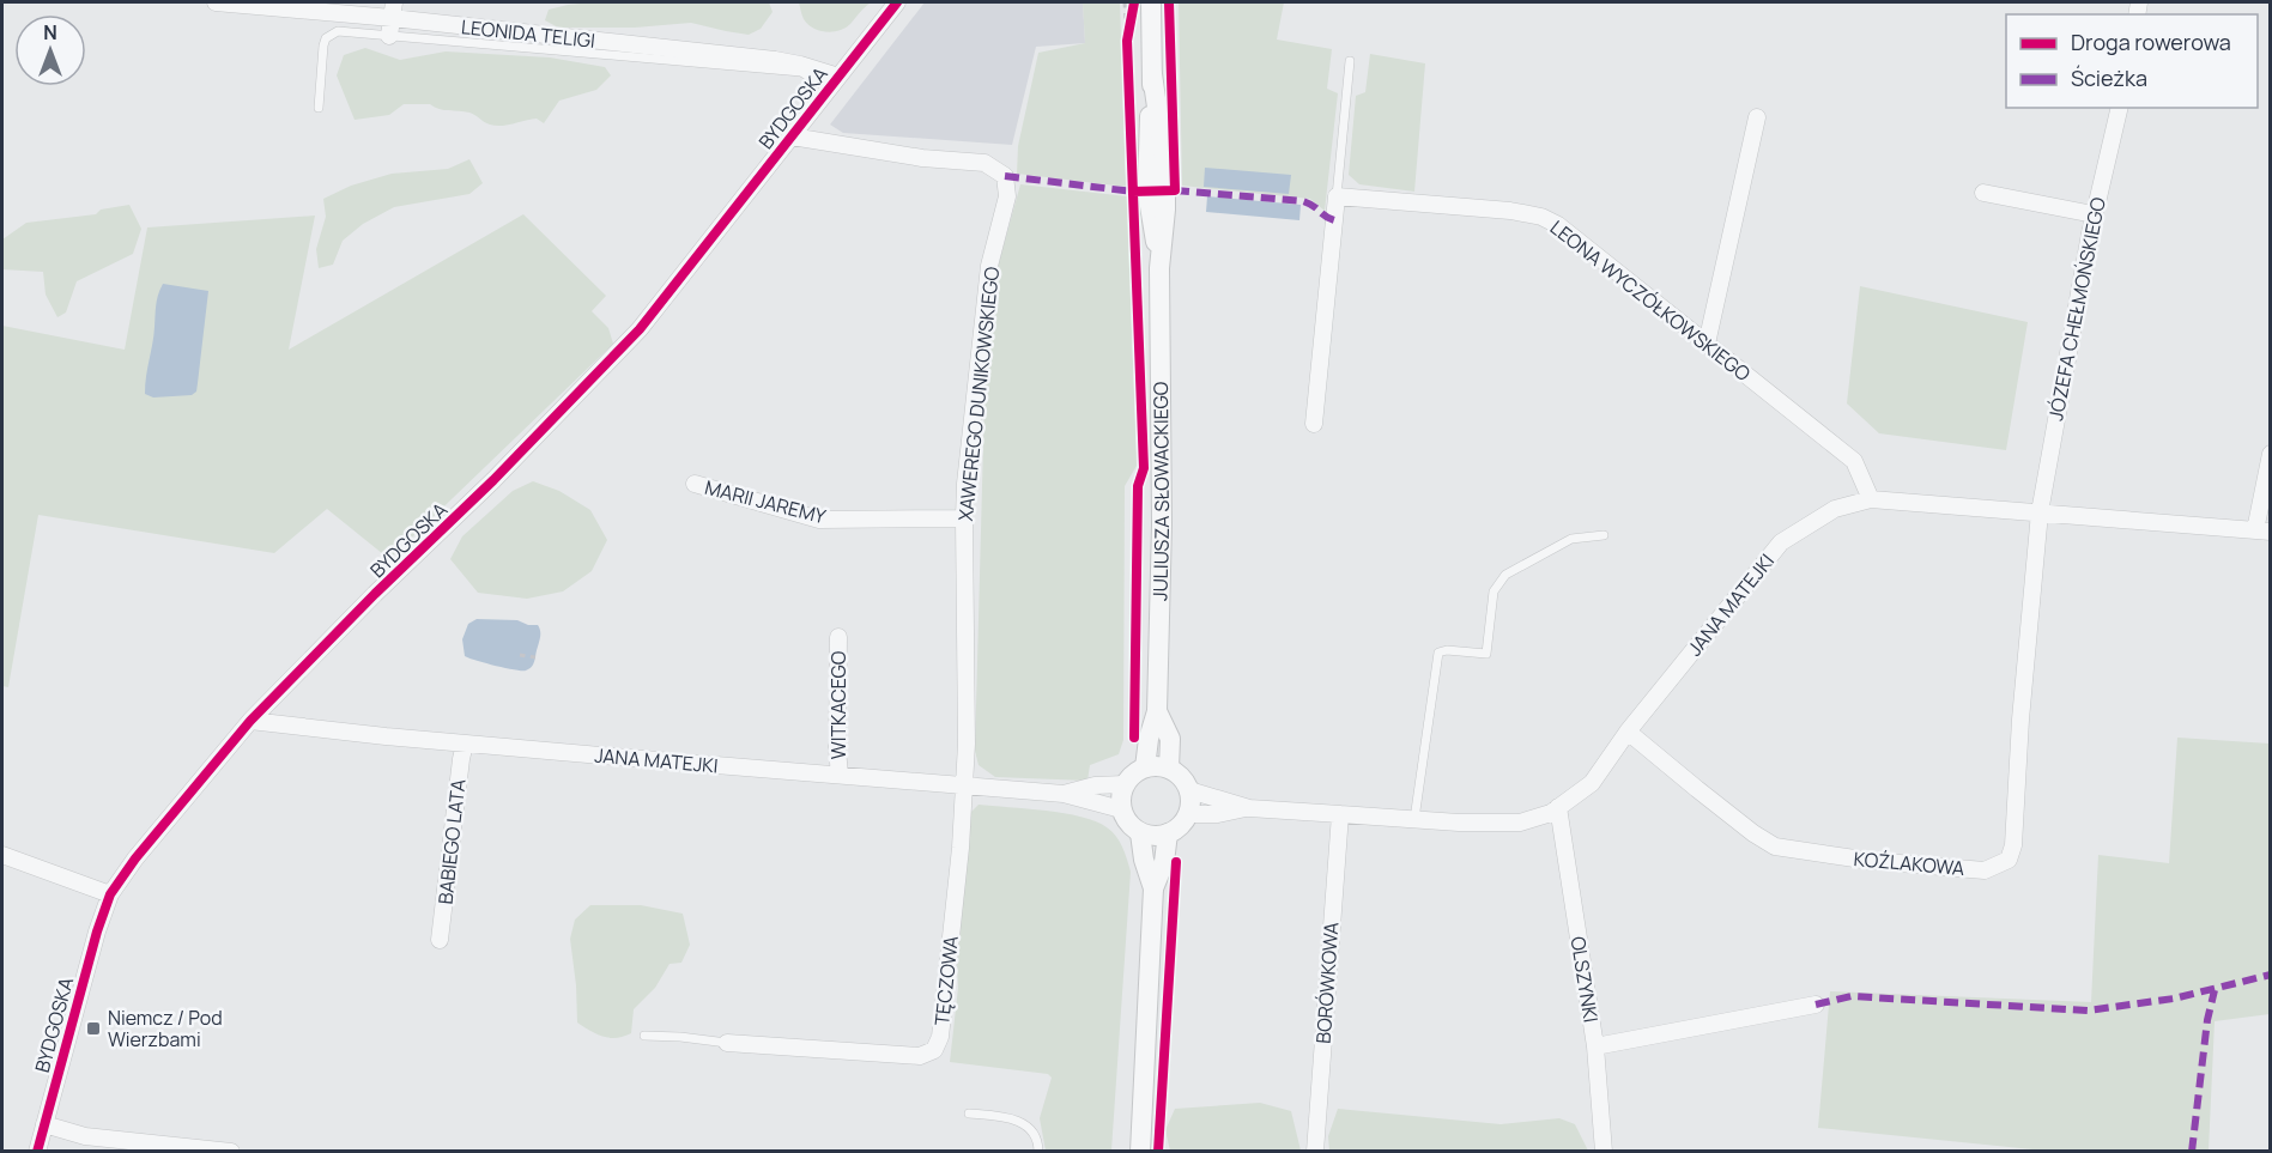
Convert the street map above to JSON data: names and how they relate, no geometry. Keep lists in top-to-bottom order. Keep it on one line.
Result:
{"streets":{"street":["LEONIDA TELIGI","BYDGOSKA","LEONA WYCZÓŁKOWSKIEGO","JÓZEFA CHEŁMOŃSKIEGO","XAWEREGO DUNIKOWSKIEGO","JULIUSZA SŁOWACKIEGO","MARII JAREMY","JANA MATEJKI","WITKACEGO","BABIEGO LATA","KOŹLAKOWA","OLSZYNKI","TĘCZOWA","BORÓWKOWA"]},"crossings":[["LEONIDA TELIGI","BYDGOSKA"],["BYDGOSKA","XAWEREGO DUNIKOWSKIEGO"],["BYDGOSKA","JANA MATEJKI"],["LEONA WYCZÓŁKOWSKIEGO","JANA MATEJKI"],["JÓZEFA CHEŁMOŃSKIEGO","JANA MATEJKI"],["JÓZEFA CHEŁMOŃSKIEGO","KOŹLAKOWA"],["XAWEREGO DUNIKOWSKIEGO","MARII JAREMY"],["XAWEREGO DUNIKOWSKIEGO","JANA MATEJKI"],["XAWEREGO DUNIKOWSKIEGO","TĘCZOWA"],["JULIUSZA SŁOWACKIEGO","JANA MATEJKI"],["JANA MATEJKI","WITKACEGO"],["JANA MATEJKI","BABIEGO LATA"],["JANA MATEJKI","KOŹLAKOWA"],["JANA MATEJKI","OLSZYNKI"],["JANA MATEJKI","TĘCZOWA"],["JANA MATEJKI","BORÓWKOWA"]],"places":{"transit":["Niemcz / Pod Wierzbami"]},"legend":["Droga rowerowa","Ścieżka"],"north":"top"}
